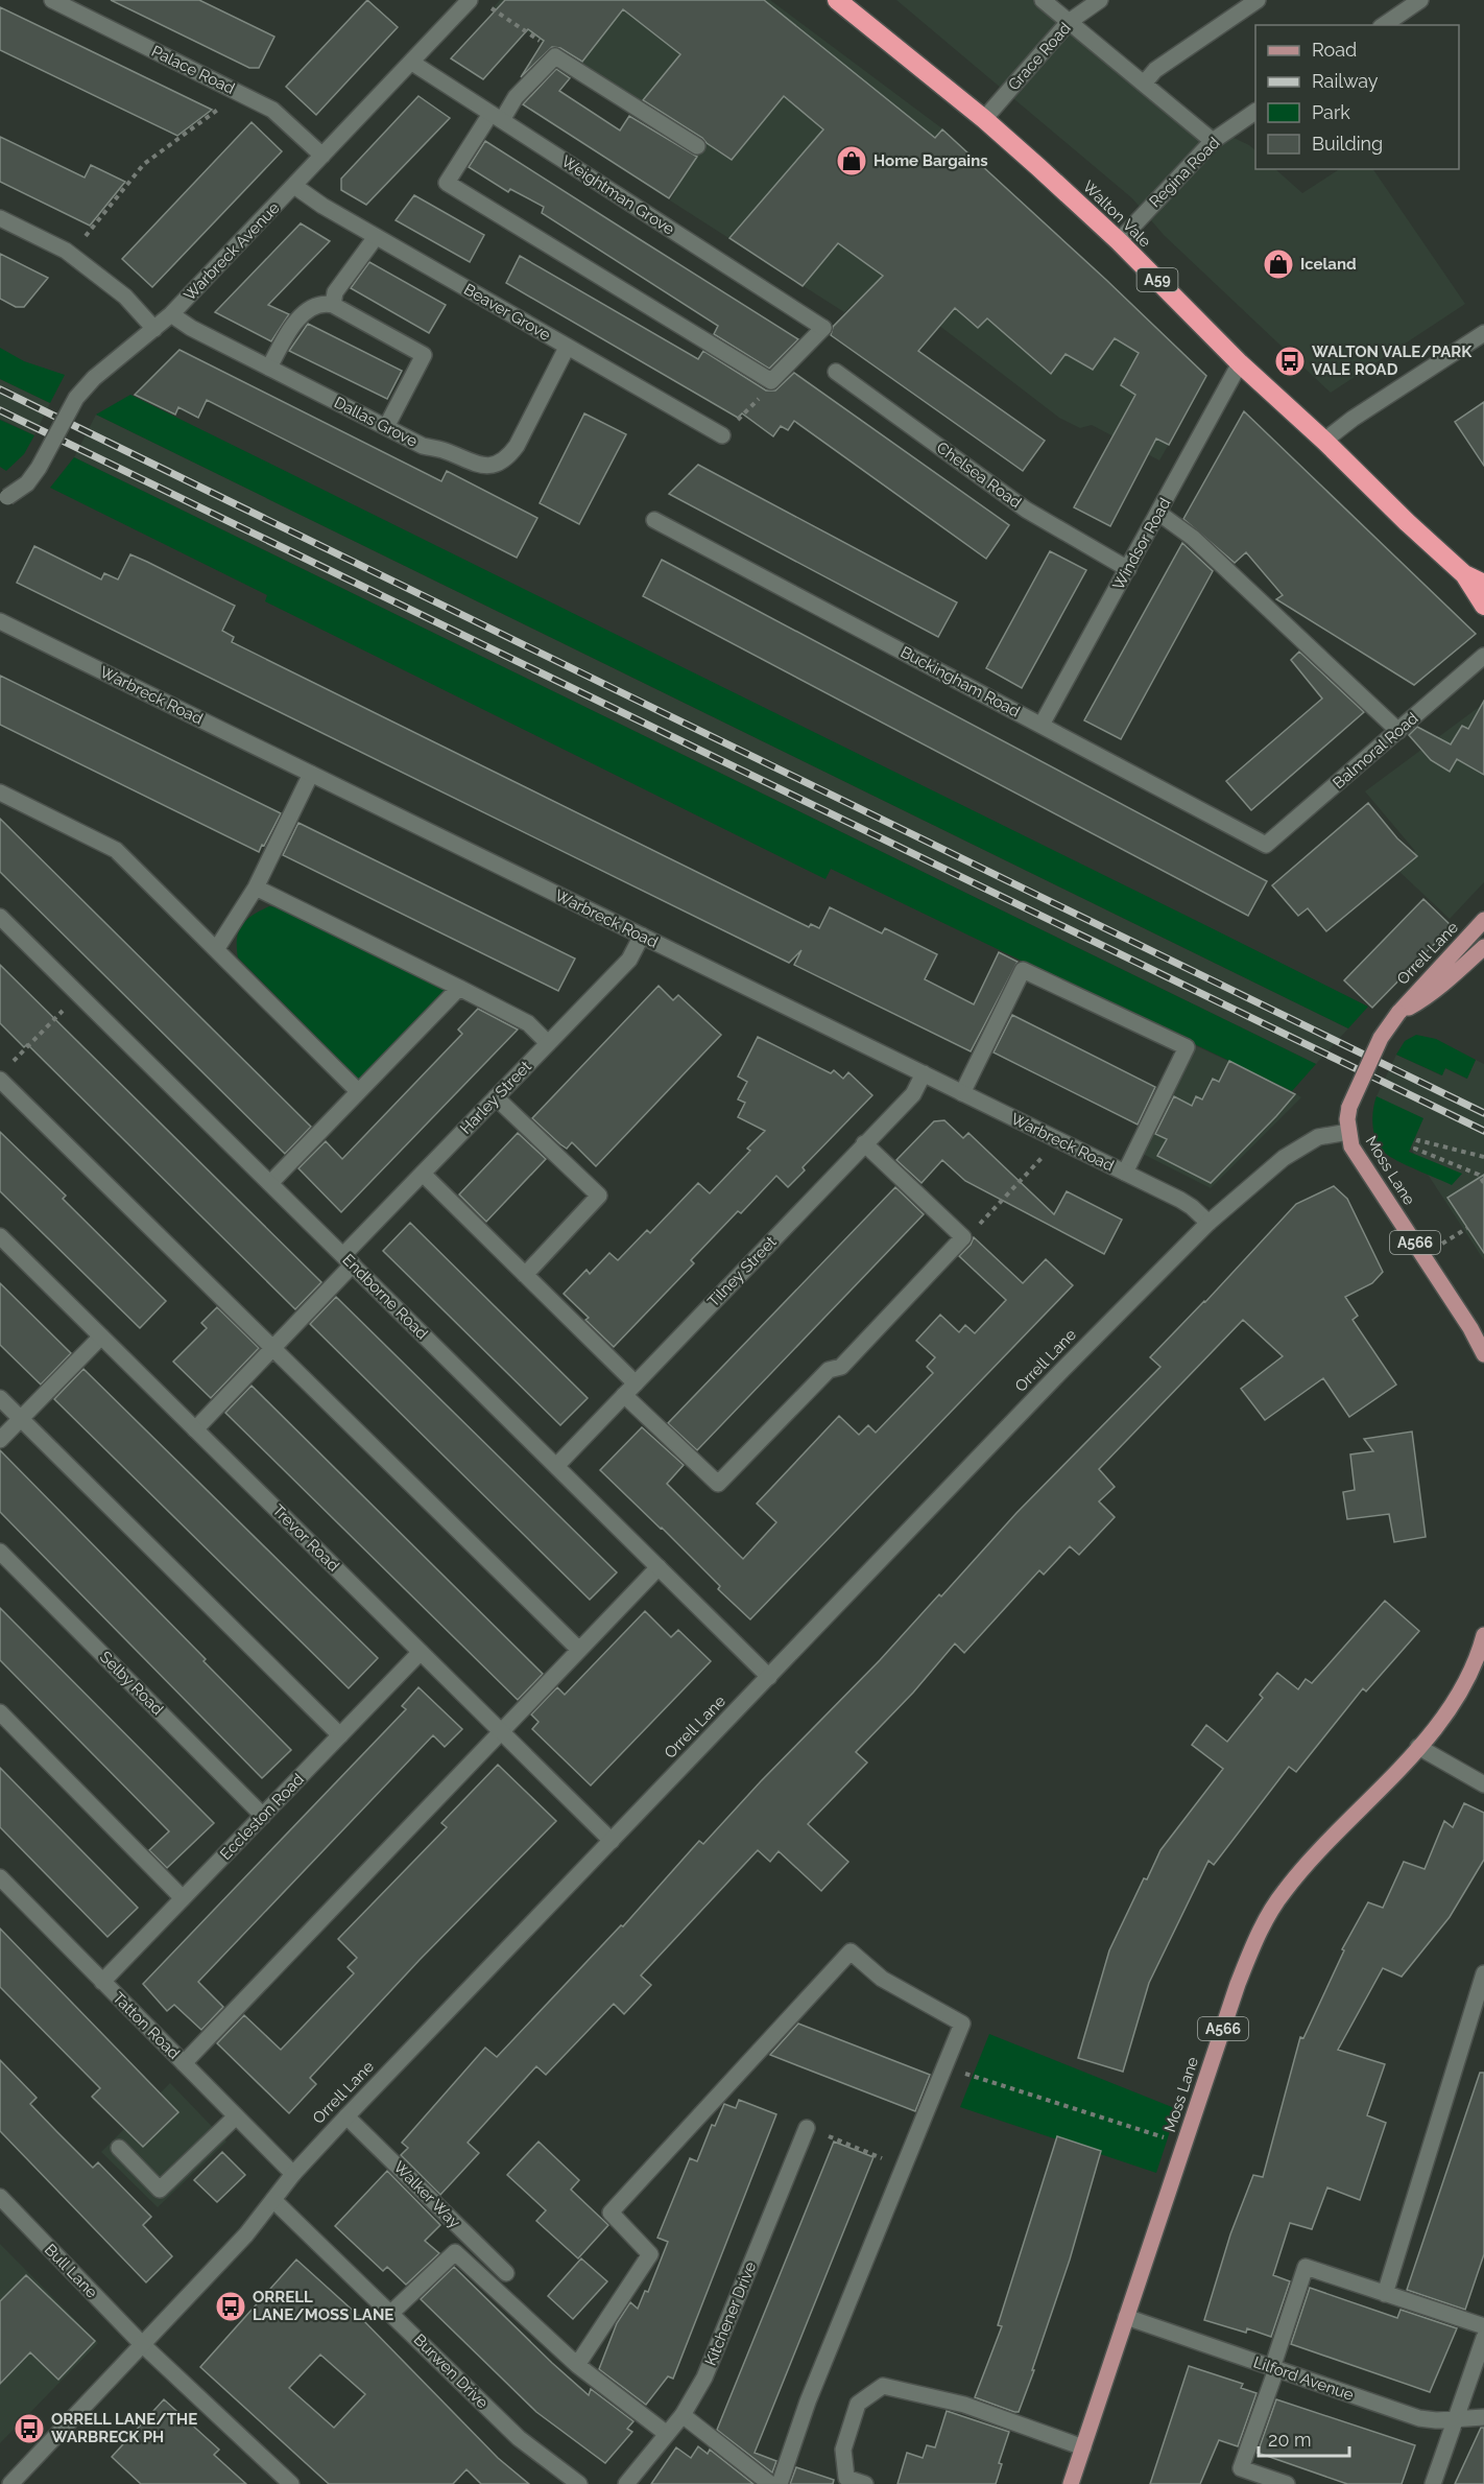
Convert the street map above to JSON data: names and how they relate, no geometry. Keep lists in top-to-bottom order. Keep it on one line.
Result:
{"streets":{"highway":["Walton Vale","A59"],"main road":["Orrell Lane","Moss Lane","A566"],"street":["Grace Road","Palace Road","Regina Road","Weightman Grove","Warbreck Avenue","Beaver Grove","Dallas Grove","Chelsea Road","Windsor Road","Buckingham Road","Warbreck Road","Balmoral Road","Harley Street","Tilney Street","Endborne Road","Trevor Road","Selby Road","Eccleston Road","Tatton Road","Walker Way","Bull Lane","Kitchener Drive","Burwen Drive","Lilford Avenue"]},"crossings":[["Grace Road","Walton Vale"],["Palace Road","Warbreck Avenue"],["Regina Road","Walton Vale"],["Weightman Grove","Warbreck Avenue"],["Walton Vale","Windsor Road"],["Warbreck Avenue","Beaver Grove"],["Warbreck Avenue","Dallas Grove"],["Beaver Grove","Dallas Grove"],["Chelsea Road","Windsor Road"],["Windsor Road","Buckingham Road"],["Buckingham Road","Balmoral Road"],["Warbreck Road","Orrell Lane"],["Warbreck Road","Harley Street"],["Warbreck Road","Tilney Street"],["Orrell Lane","Moss Lane"],["Orrell Lane","Endborne Road"],["Orrell Lane","Trevor Road"],["Orrell Lane","Tatton Road"],["Orrell Lane","Walker Way"],["Orrell Lane","Bull Lane"],["Orrell Lane","Burwen Drive"],["Harley Street","Endborne Road"],["Harley Street","Trevor Road"],["Moss Lane","Lilford Avenue"],["Tilney Street","Endborne Road"],["Trevor Road","Eccleston Road"],["Selby Road","Eccleston Road"],["Eccleston Road","Tatton Road"]],"places":{"shop":["Home Bargains","Iceland"],"bus stop":["WALTON VALE/PARK VALE ROAD","ORRELL LANE/MOSS LANE","ORRELL LANE/THE WARBRECK PH"]},"legend":["Road","Railway","Park","Building"],"scale_bar":"20 m"}
